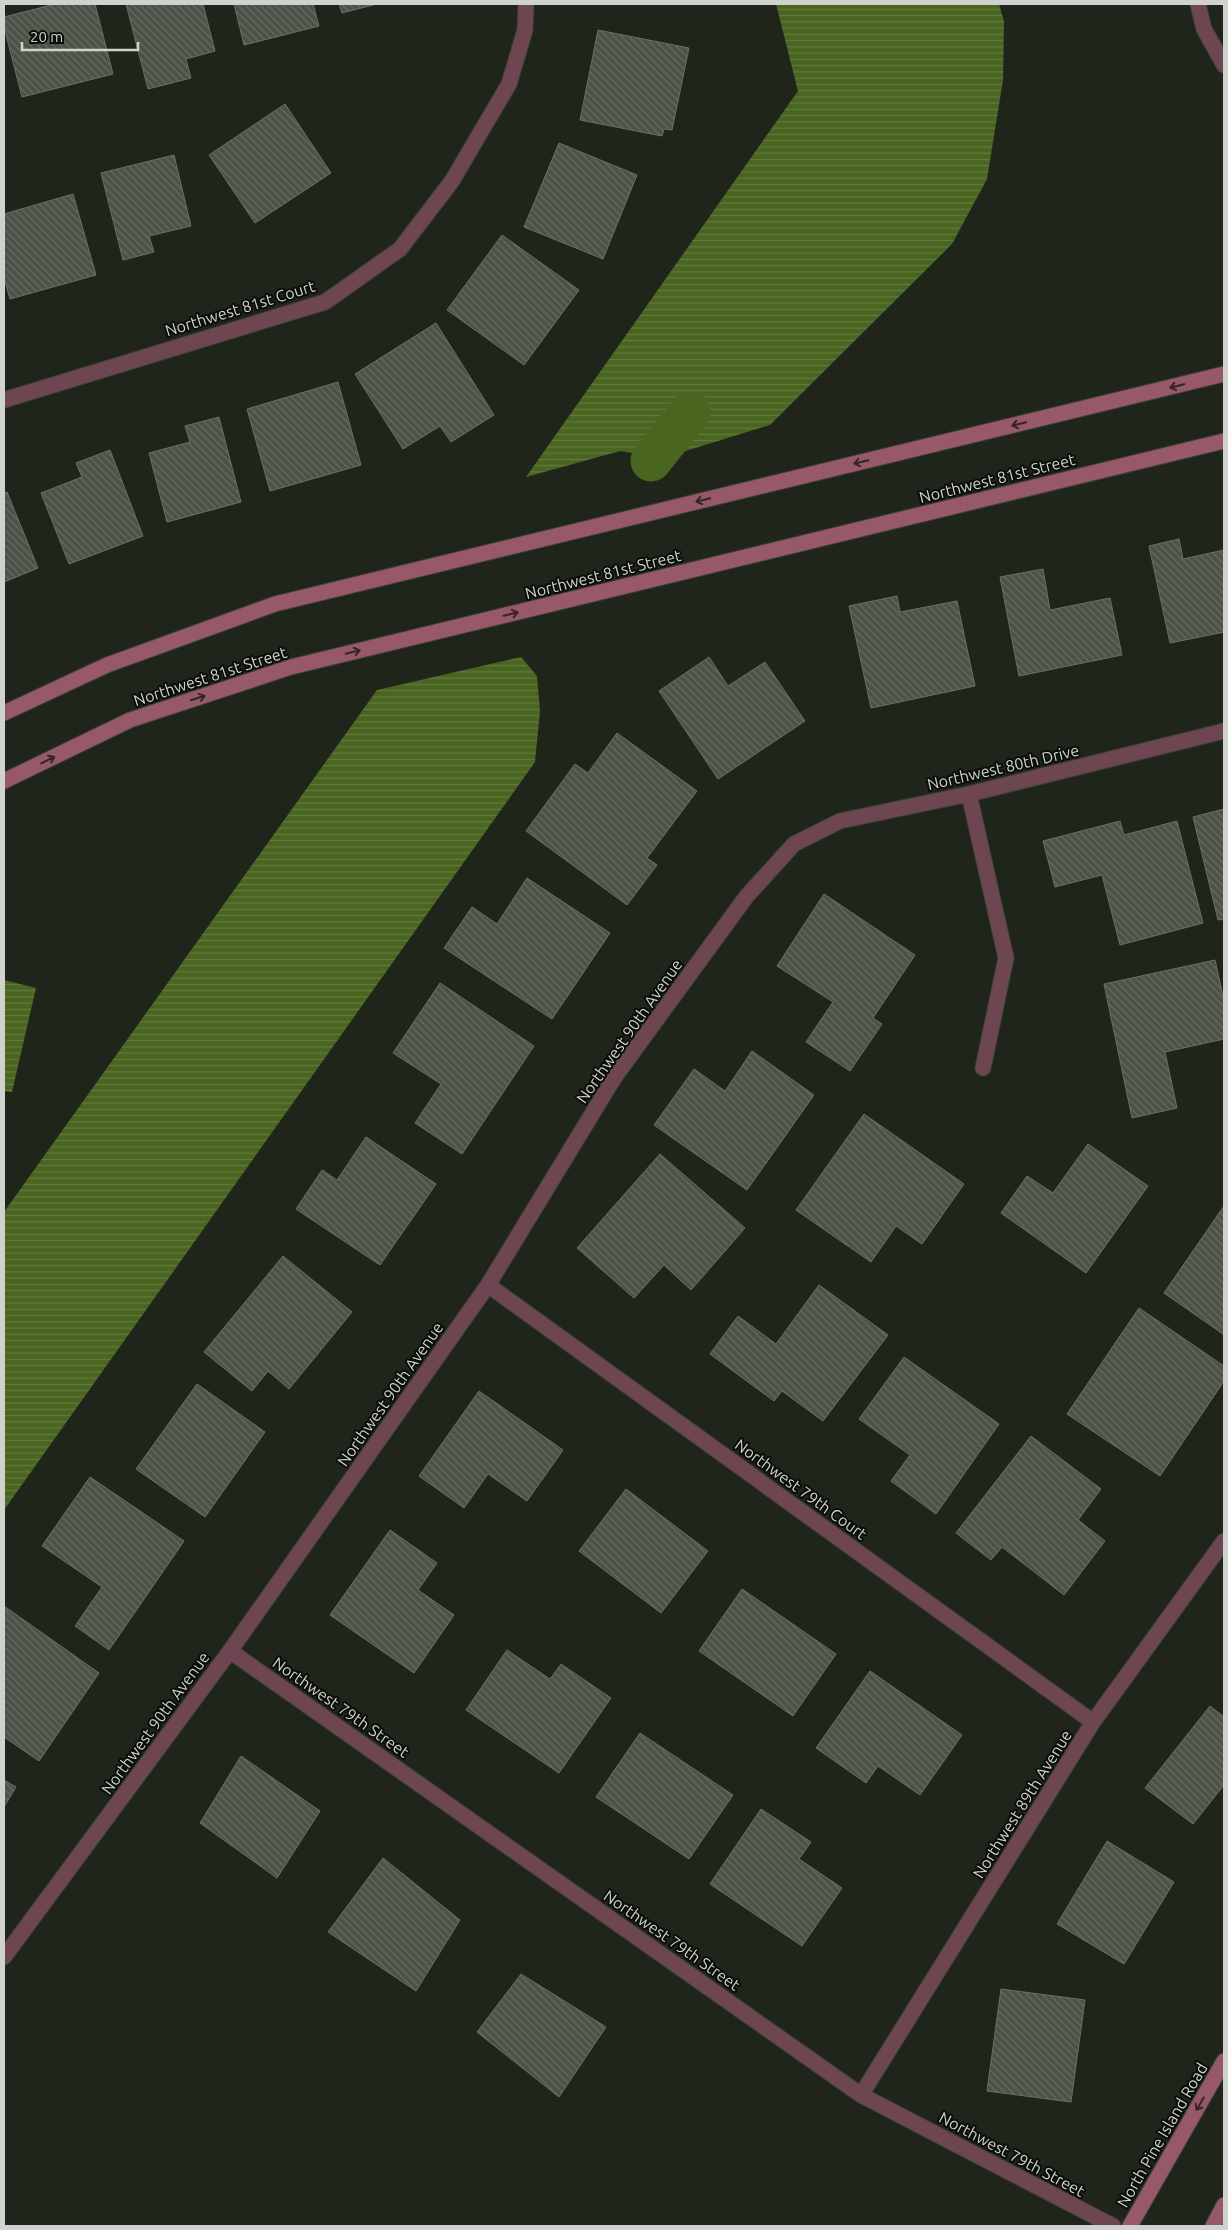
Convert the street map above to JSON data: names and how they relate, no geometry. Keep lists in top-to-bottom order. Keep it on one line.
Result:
{"streets":{"street":["Northwest 81st Court","Northwest 81st Street","Northwest 80th Drive","Northwest 90th Avenue","Northwest 79th Court","Northwest 79th Street","Northwest 89th Avenue","North Pine Island Road"]},"crossings":[["Northwest 80th Drive","Northwest 90th Avenue"],["Northwest 90th Avenue","Northwest 79th Court"],["Northwest 90th Avenue","Northwest 79th Street"],["Northwest 79th Court","Northwest 89th Avenue"],["Northwest 79th Street","Northwest 89th Avenue"]],"one_way":["North Pine Island Road"],"scale_bar":"20 m"}
